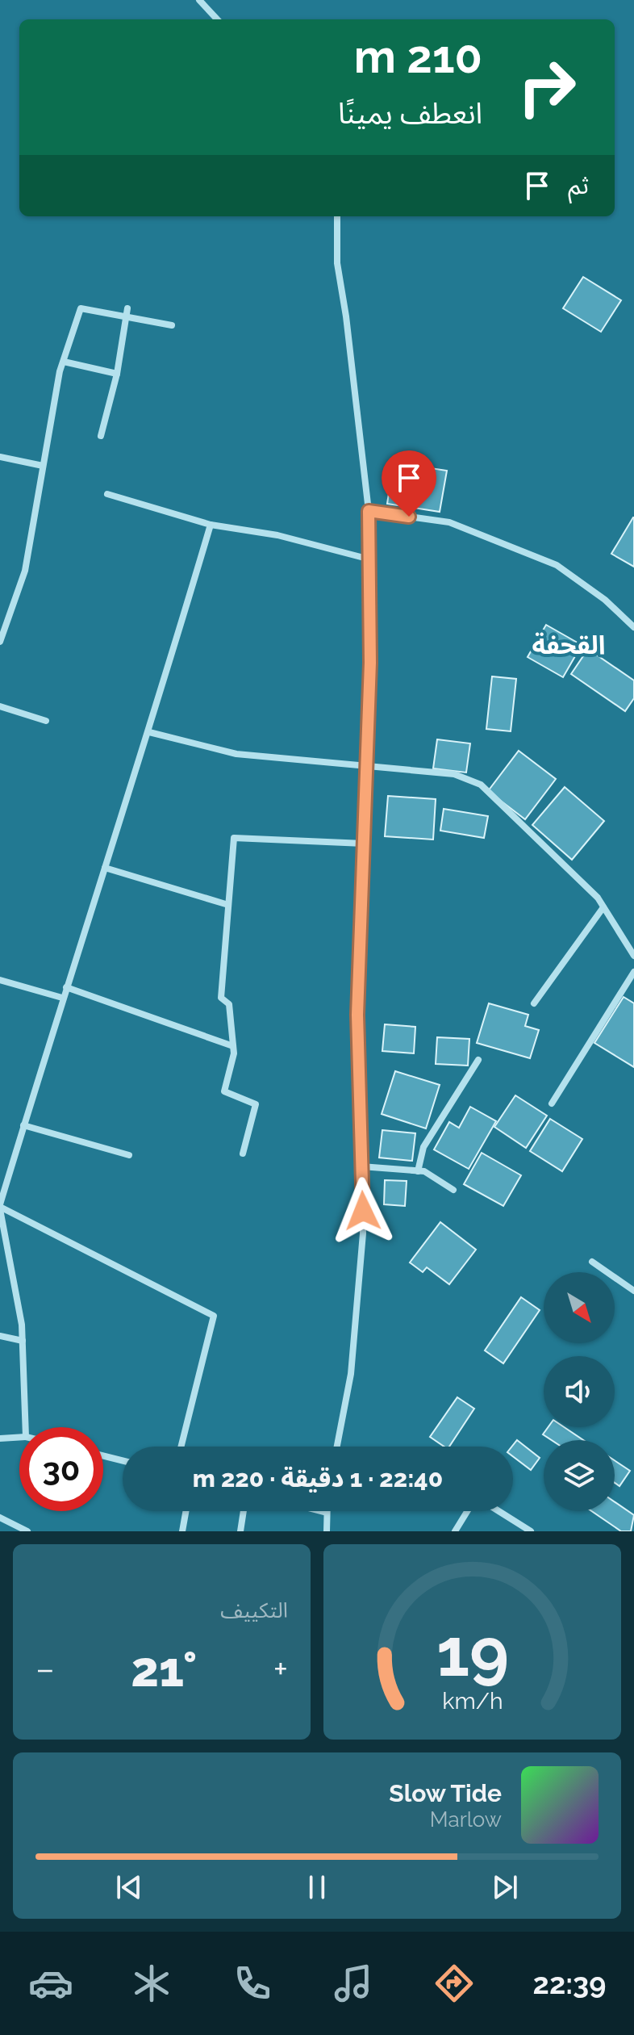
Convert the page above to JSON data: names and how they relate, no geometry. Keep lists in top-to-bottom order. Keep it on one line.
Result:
{"districts":["القحفة"],"north":"bottom right","page":{"turn":["210 m","انعطف يمينًا"],"then":"ثم","limit":"30","trip":"22:40 · 1 دقيقة · 220 m","tile":"التكييف","heat":["−","21°","+"],"song":["Slow Tide","Marlow"],"tabs":"22:39","gauge":["19","km/h"]}}
